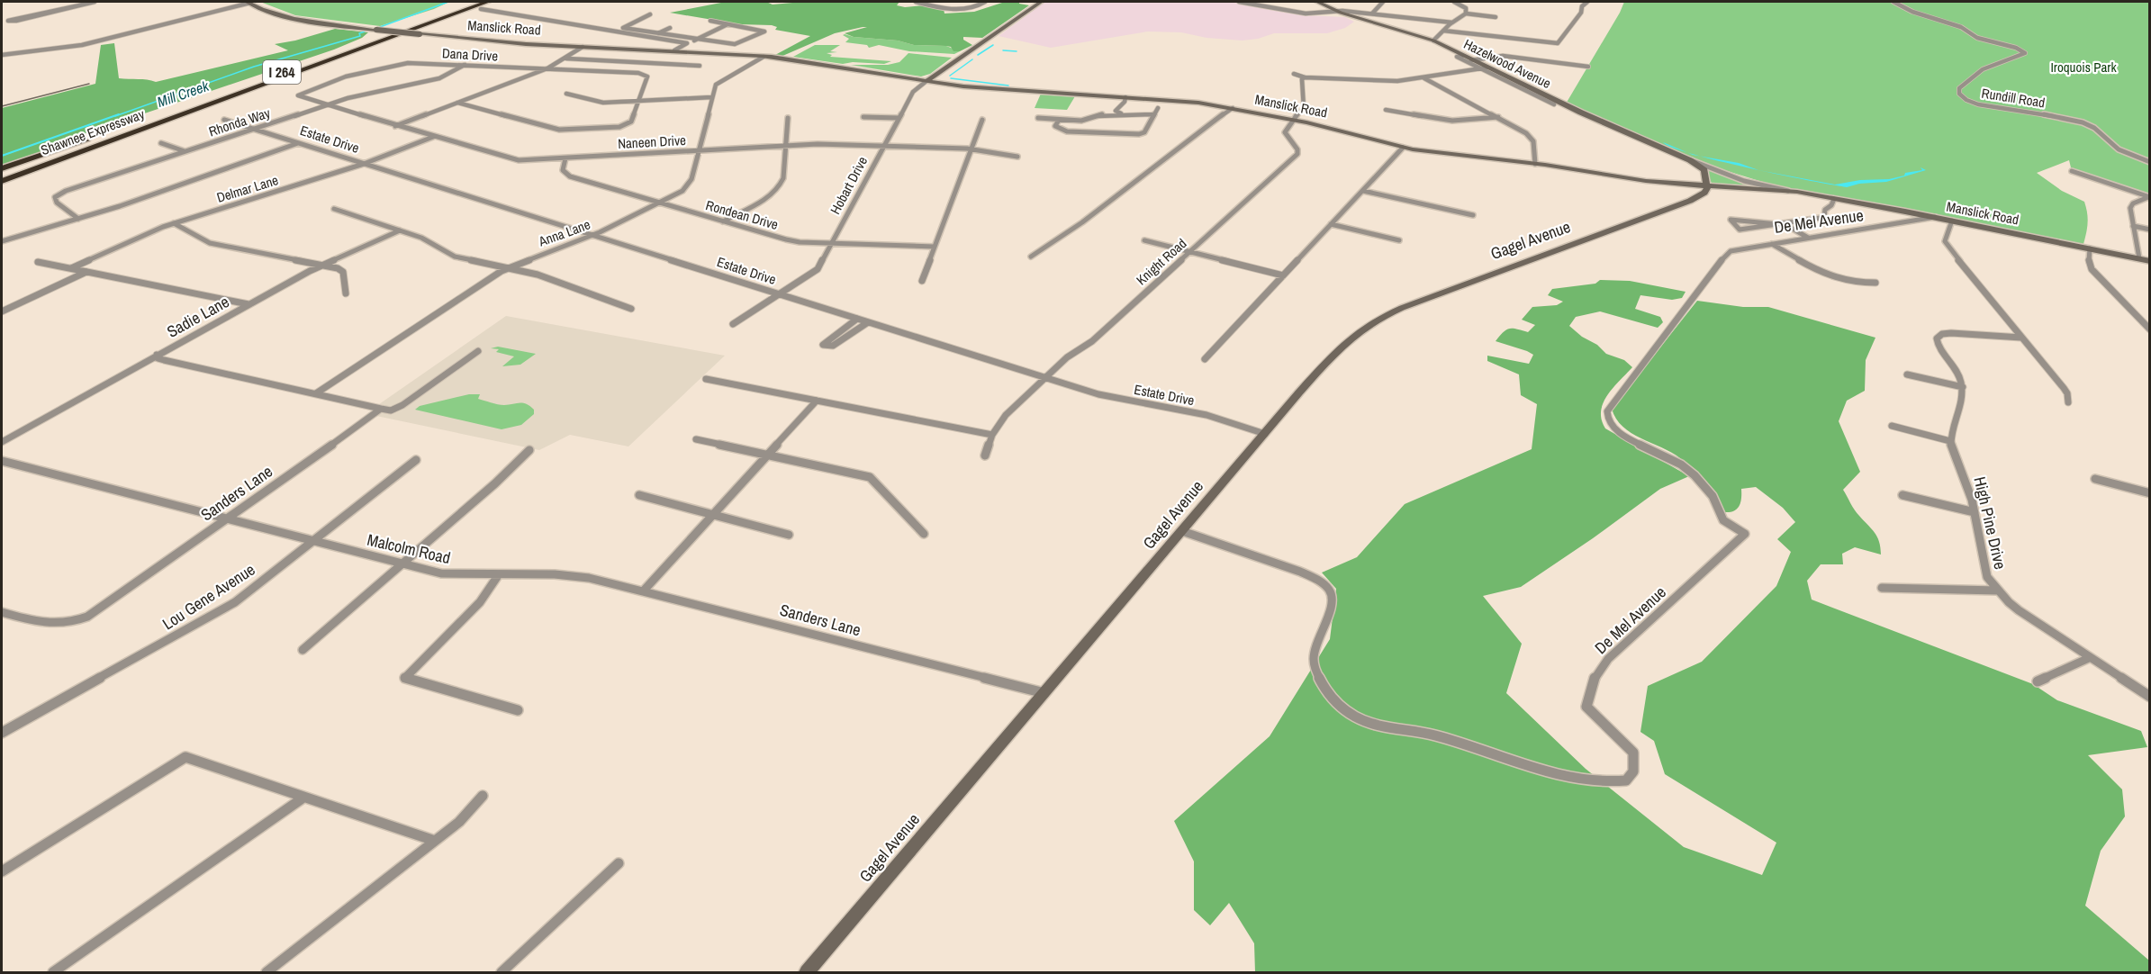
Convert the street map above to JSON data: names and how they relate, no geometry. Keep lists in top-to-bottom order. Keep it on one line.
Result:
{"streets":{"highway":["I 264","Shawnee Expressway"],"main road":["Manslick Road","Hazelwood Avenue","Gagel Avenue"],"street":["Dana Drive","Rundill Road","Rhonda Way","Estate Drive","Naneen Drive","Hobart Drive","Delmar Lane","Rondean Drive","De Mel Avenue","Anna Lane","Knight Road","Sadie Lane","Sanders Lane","High Pine Drive","Malcolm Road","Lou Gene Avenue"]},"crossings":[["Manslick Road","Hobart Drive"],["Manslick Road","De Mel Avenue"],["Manslick Road","Anna Lane"],["Manslick Road","Gagel Avenue"],["Manslick Road","Knight Road"],["Dana Drive","Rhonda Way"],["Dana Drive","Naneen Drive"],["I 264","Shawnee Expressway"],["Rhonda Way","Estate Drive"],["Rhonda Way","Naneen Drive"],["Estate Drive","Hobart Drive"],["Estate Drive","Delmar Lane"],["Estate Drive","Anna Lane"],["Estate Drive","Gagel Avenue"],["Estate Drive","Knight Road"],["Naneen Drive","Hobart Drive"],["Naneen Drive","Delmar Lane"],["Naneen Drive","Rondean Drive"],["Naneen Drive","Anna Lane"],["Hobart Drive","Rondean Drive"],["Delmar Lane","Sadie Lane"],["Rondean Drive","Anna Lane"],["De Mel Avenue","Gagel Avenue"],["Gagel Avenue","Sanders Lane"],["Sanders Lane","Malcolm Road"],["Malcolm Road","Lou Gene Avenue"]],"water":["Mill Creek"],"parks":["Iroquois Park"]}
